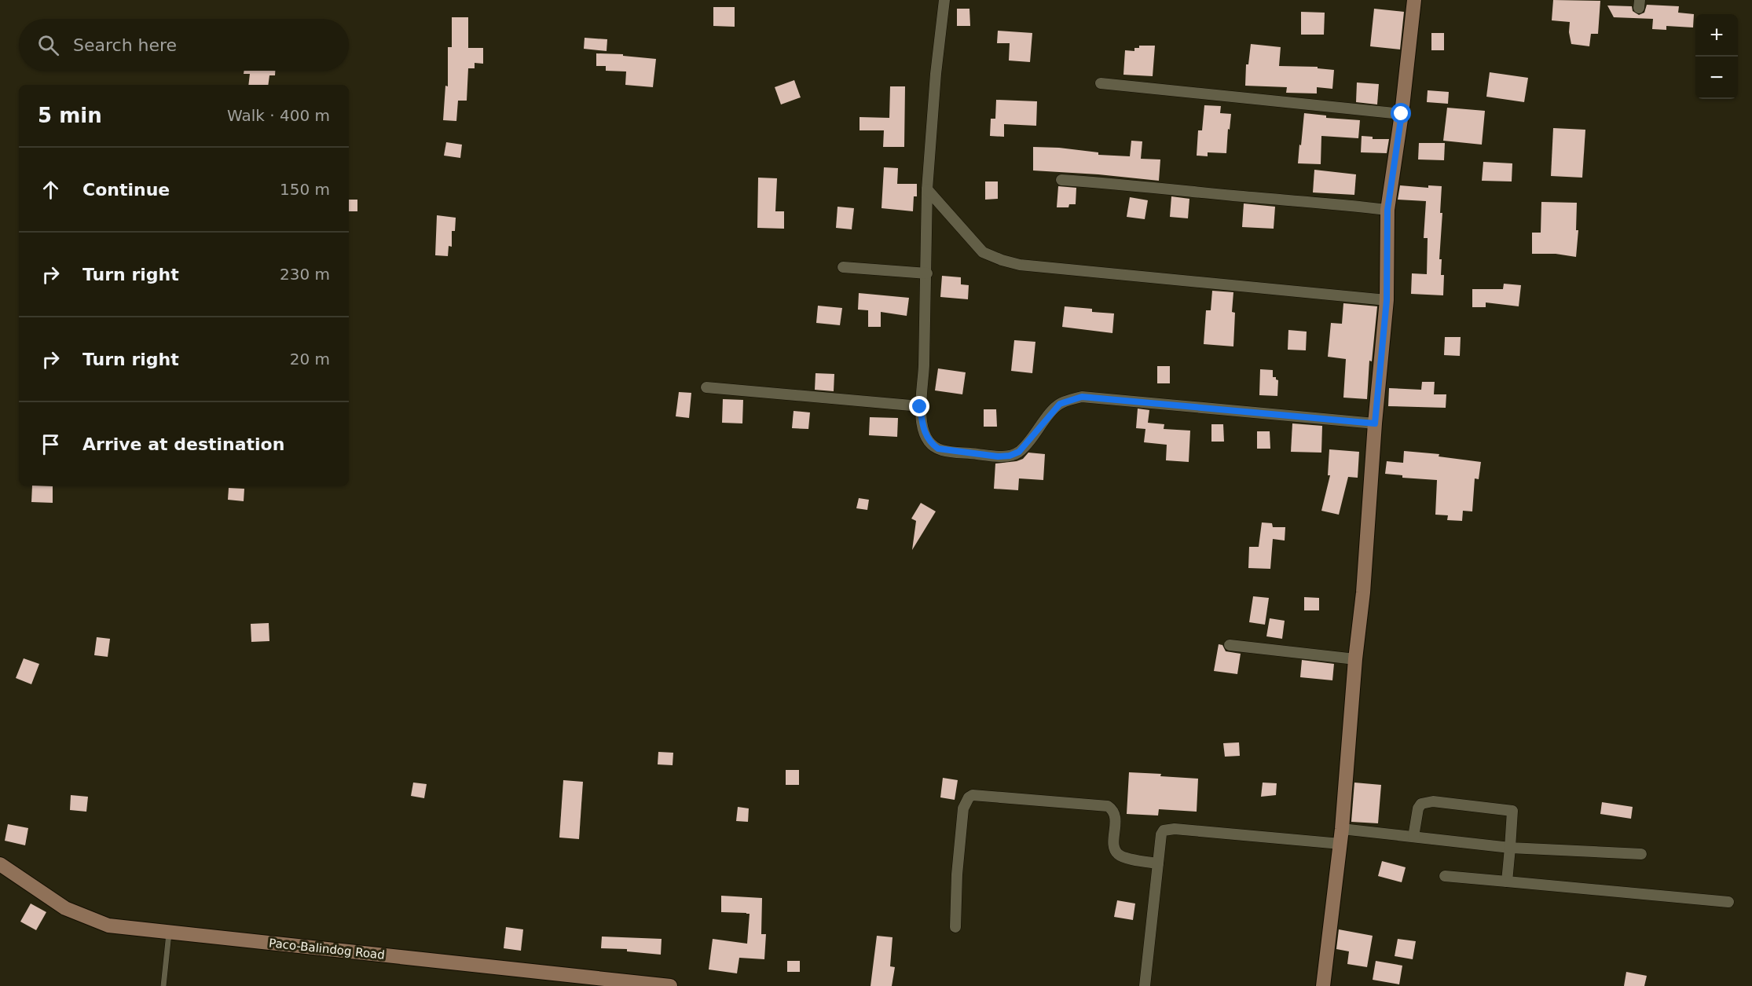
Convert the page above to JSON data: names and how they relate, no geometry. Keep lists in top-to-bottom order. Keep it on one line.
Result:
{"streets":{"street":["Paco-Balindog Road"]},"page":{"map_buttons":["+","−"],"search":"Search here","heading":["5 min","Walk · 400 m"],"list":[["Continue","150 m"],["Turn right","230 m"],["Turn right","20 m"],"Arrive at destination"]}}
